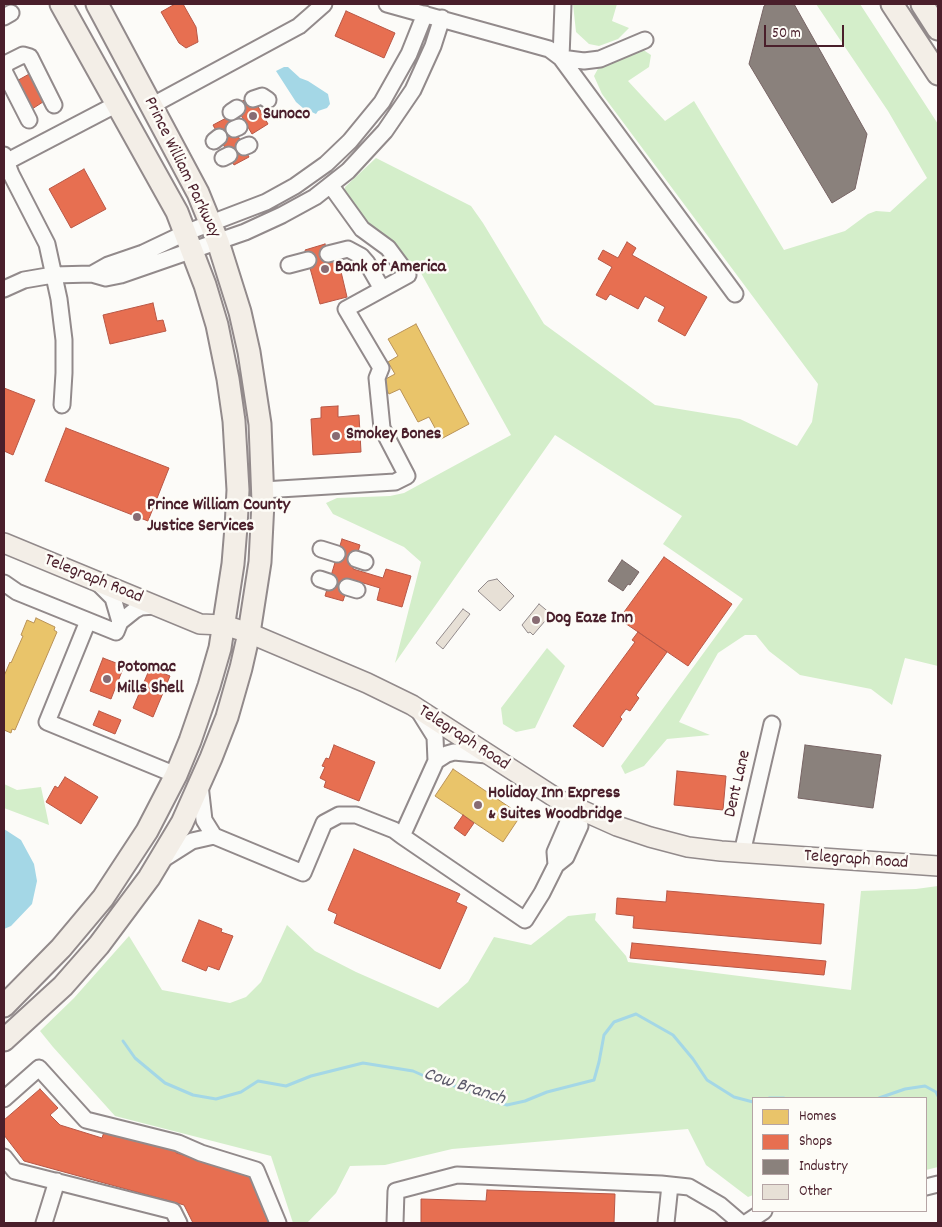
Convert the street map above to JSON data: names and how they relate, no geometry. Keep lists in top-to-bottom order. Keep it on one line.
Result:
{"streets":{"highway":["Prince William Parkway"],"main road":["Telegraph Road"],"street":["Dent Lane"]},"crossings":[["Prince William Parkway","Telegraph Road"],["Telegraph Road","Dent Lane"]],"water":["Cow Branch"],"places":["Sunoco","Bank of America","Smokey Bones","Prince William County Justice Services","Dog Eaze Inn","Potomac Mills Shell","Holiday Inn Express & Suites Woodbridge"],"legend":["Homes","Shops","Industry","Other"],"scale_bar":"50 m"}
